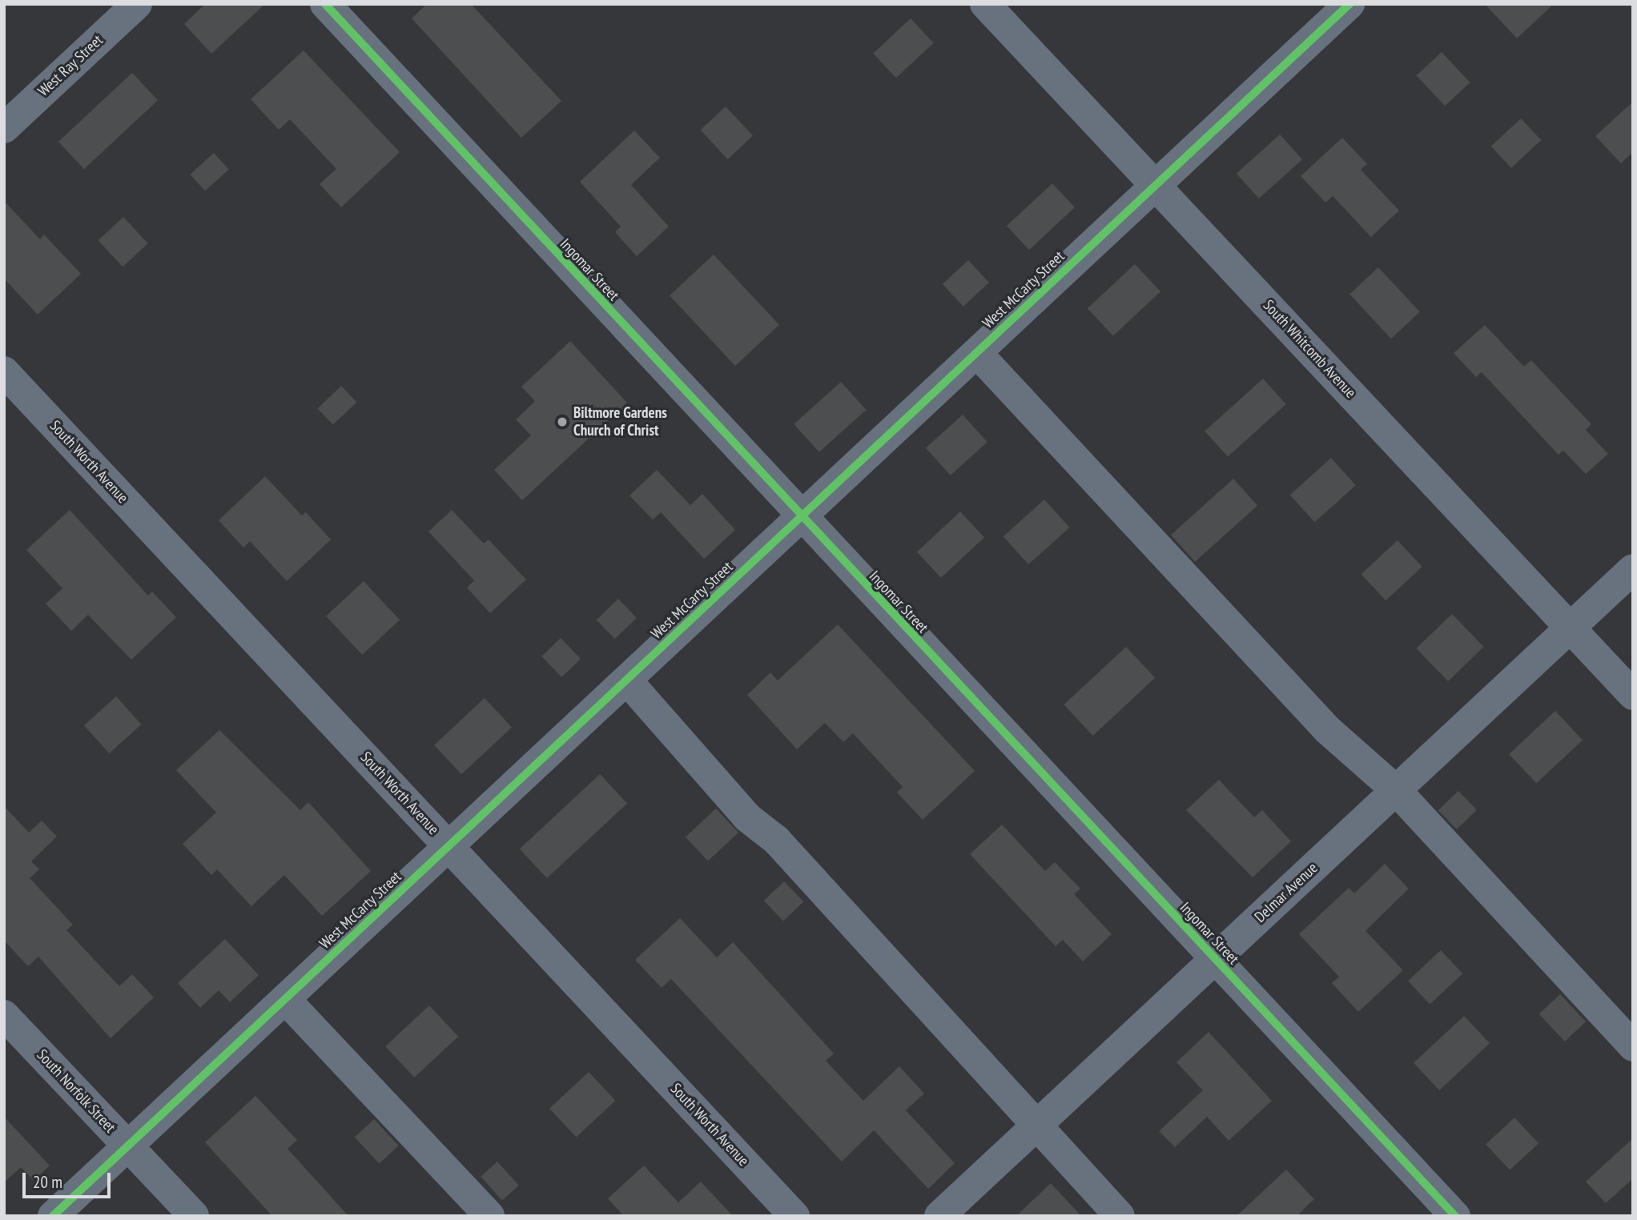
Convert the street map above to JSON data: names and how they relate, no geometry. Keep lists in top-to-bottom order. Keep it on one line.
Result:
{"streets":{"street":["West Ray Street","Ingomar Street","West McCarty Street","South Whitcomb Avenue","South Worth Avenue","Delmar Avenue","South Norfolk Street"]},"crossings":[["Ingomar Street","West McCarty Street"],["Ingomar Street","Delmar Avenue"],["West McCarty Street","South Whitcomb Avenue"],["West McCarty Street","South Worth Avenue"],["West McCarty Street","South Norfolk Street"],["South Whitcomb Avenue","Delmar Avenue"]],"places":["Biltmore Gardens Church of Christ"],"scale_bar":"20 m"}
